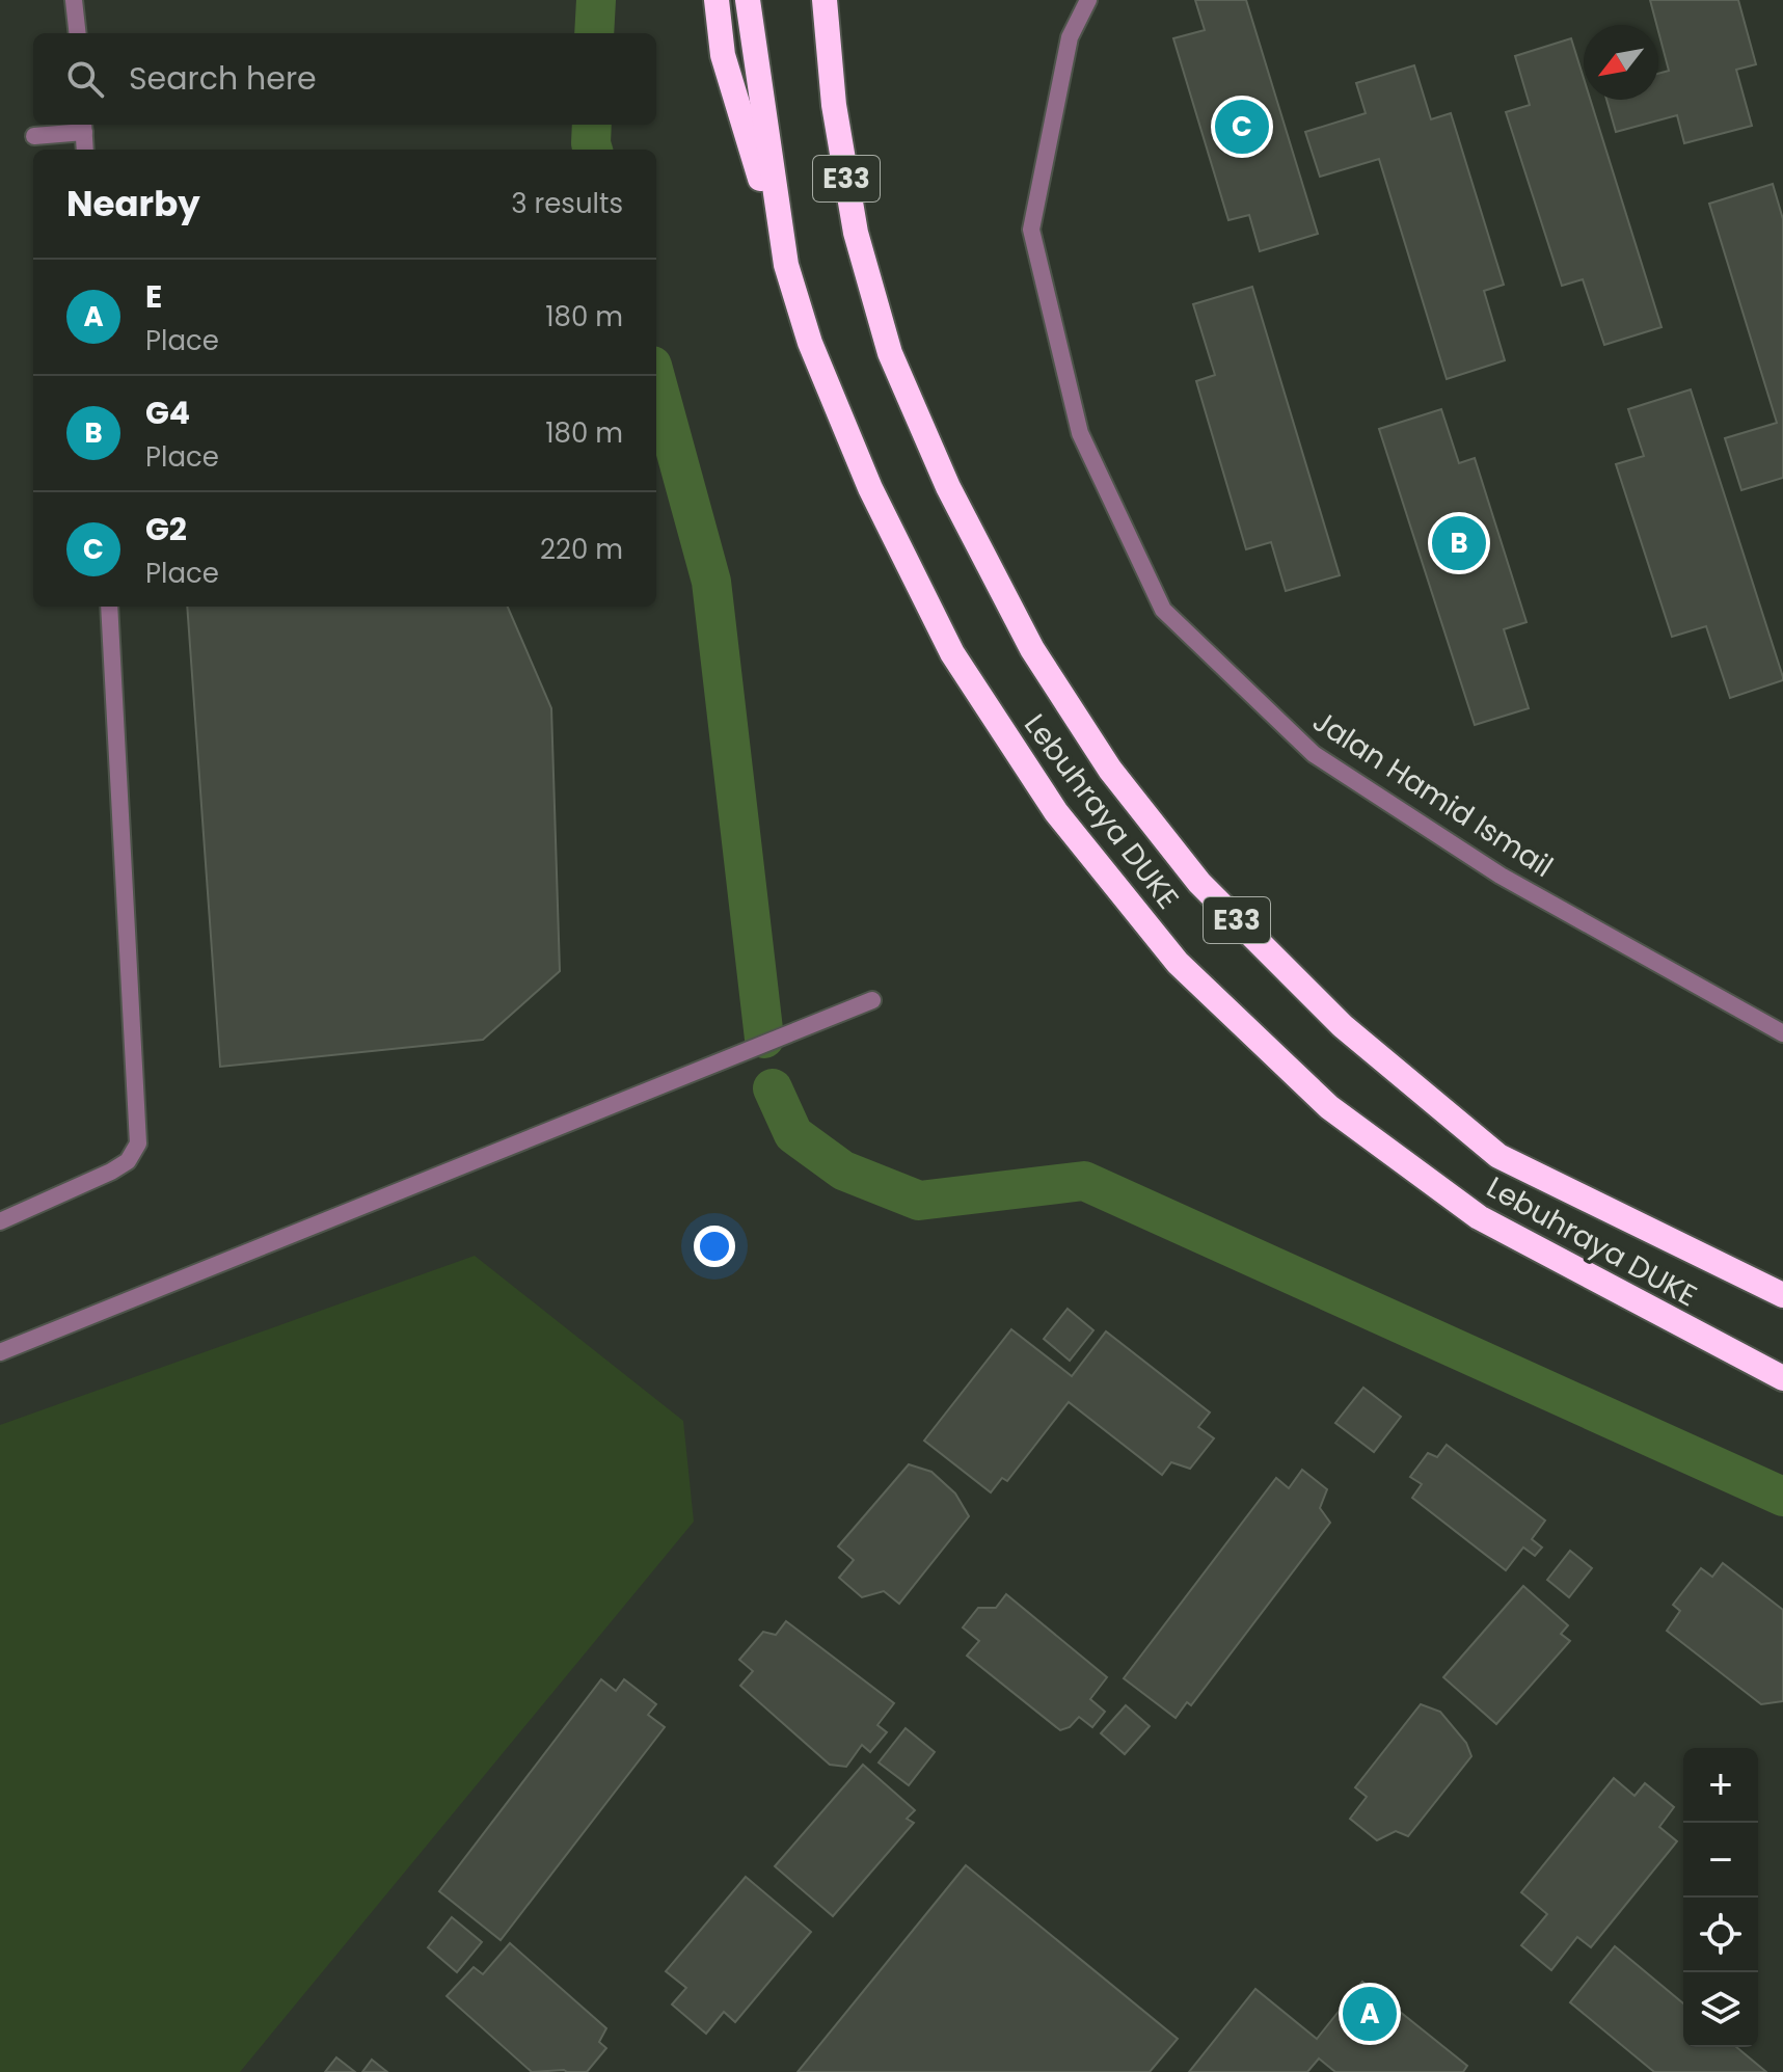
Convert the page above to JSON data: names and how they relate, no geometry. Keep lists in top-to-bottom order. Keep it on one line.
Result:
{"streets":{"highway":["E33","Lebuhraya DUKE"],"street":["Jalan Hamid Ismail"]},"north":"bottom left","page":{"search":"Search here","pins":["C","B","A"],"heading":["Nearby","3 results"],"list":[{"mark":"A","name":"E","note":"Place","value":"180 m"},{"mark":"B","name":"G4","note":"Place","value":"180 m"},{"mark":"C","name":"G2","note":"Place","value":"220 m"}],"map_buttons":["+","−"]}}
